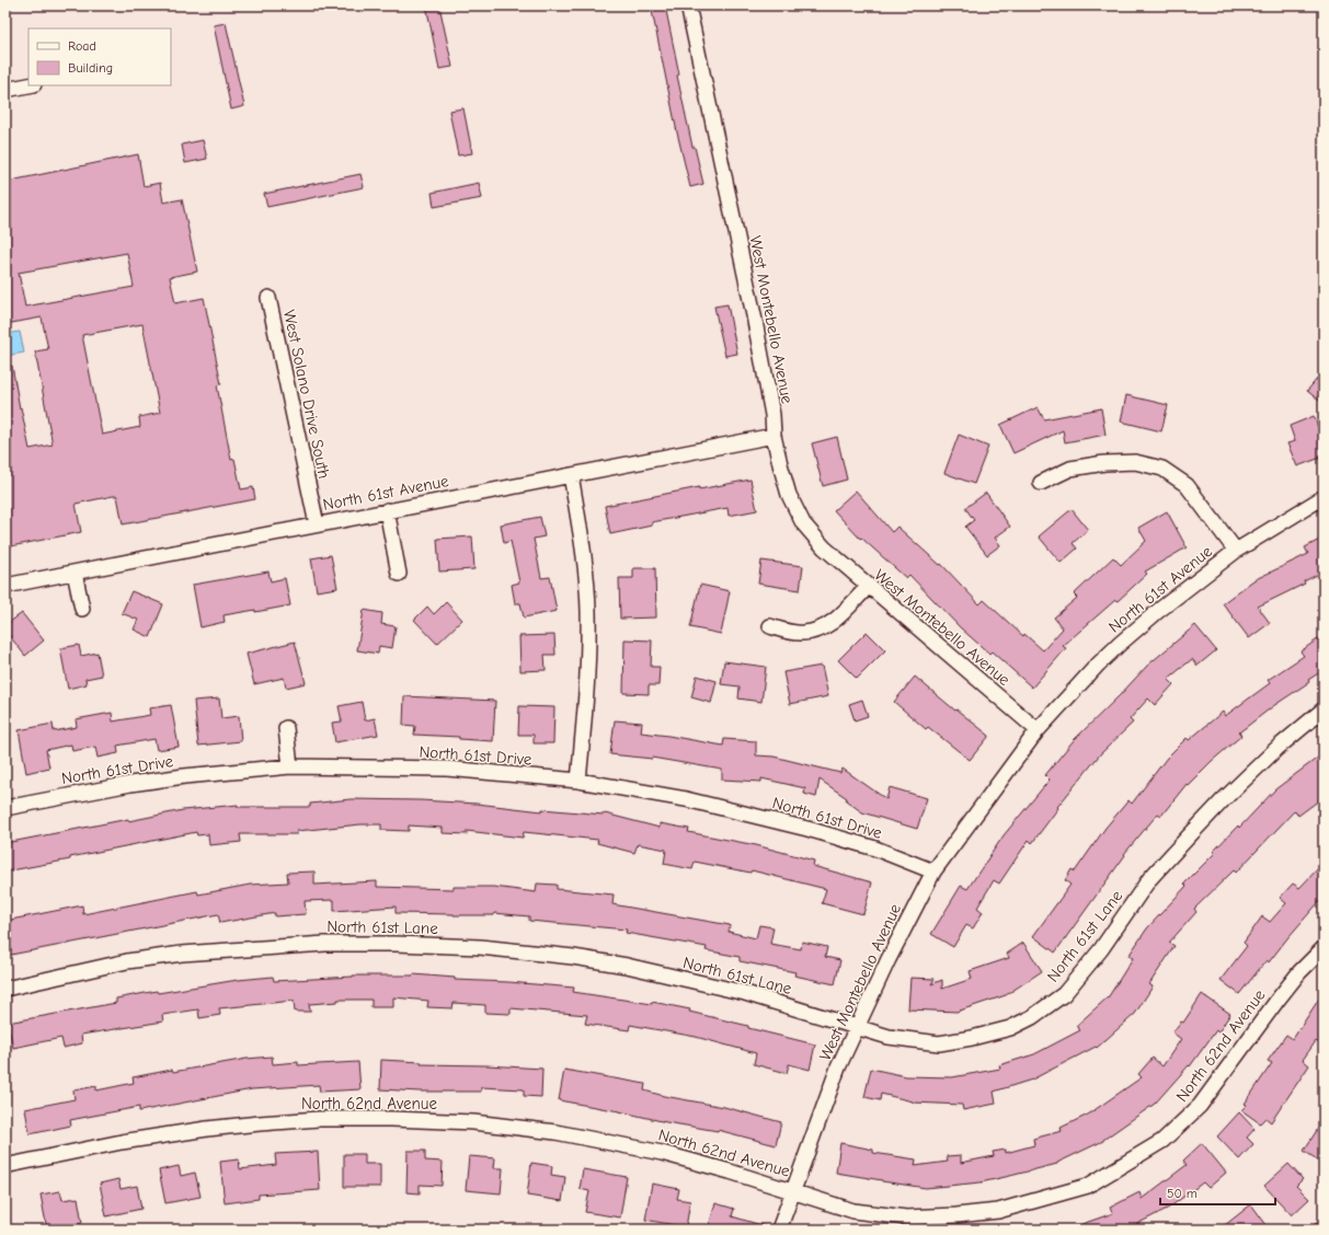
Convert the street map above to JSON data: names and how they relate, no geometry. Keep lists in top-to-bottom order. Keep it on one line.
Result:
{"streets":{"street":["West Montebello Avenue","West Solano Drive South","North 61st Avenue","North 61st Drive","North 61st Lane","North 62nd Avenue"]},"crossings":[["West Montebello Avenue","North 61st Avenue"],["West Montebello Avenue","North 61st Drive"],["West Montebello Avenue","North 61st Lane"],["West Montebello Avenue","North 62nd Avenue"],["West Solano Drive South","North 61st Avenue"]],"legend":["Road","Building"],"scale_bar":"50 m"}
